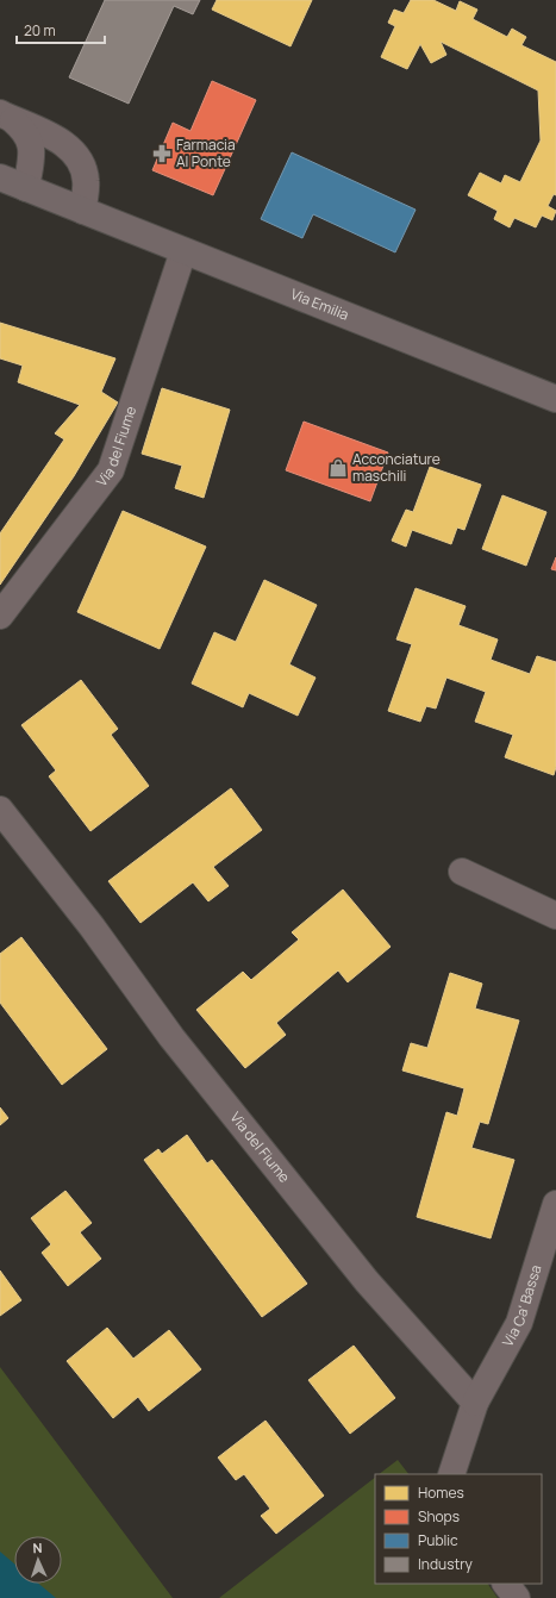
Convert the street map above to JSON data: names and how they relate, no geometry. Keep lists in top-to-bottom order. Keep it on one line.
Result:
{"streets":{"main road":["Via Emilia"],"street":["Via del Fiume","Via Ca' Bassa"]},"crossings":[["Via Emilia","Via del Fiume"],["Via del Fiume","Via Ca' Bassa"]],"places":{"pharmacy":["Farmacia Al Ponte"],"shop":["Acconciature maschili"]},"legend":["Homes","Shops","Public","Industry"],"scale_bar":"20 m","north":"top"}
